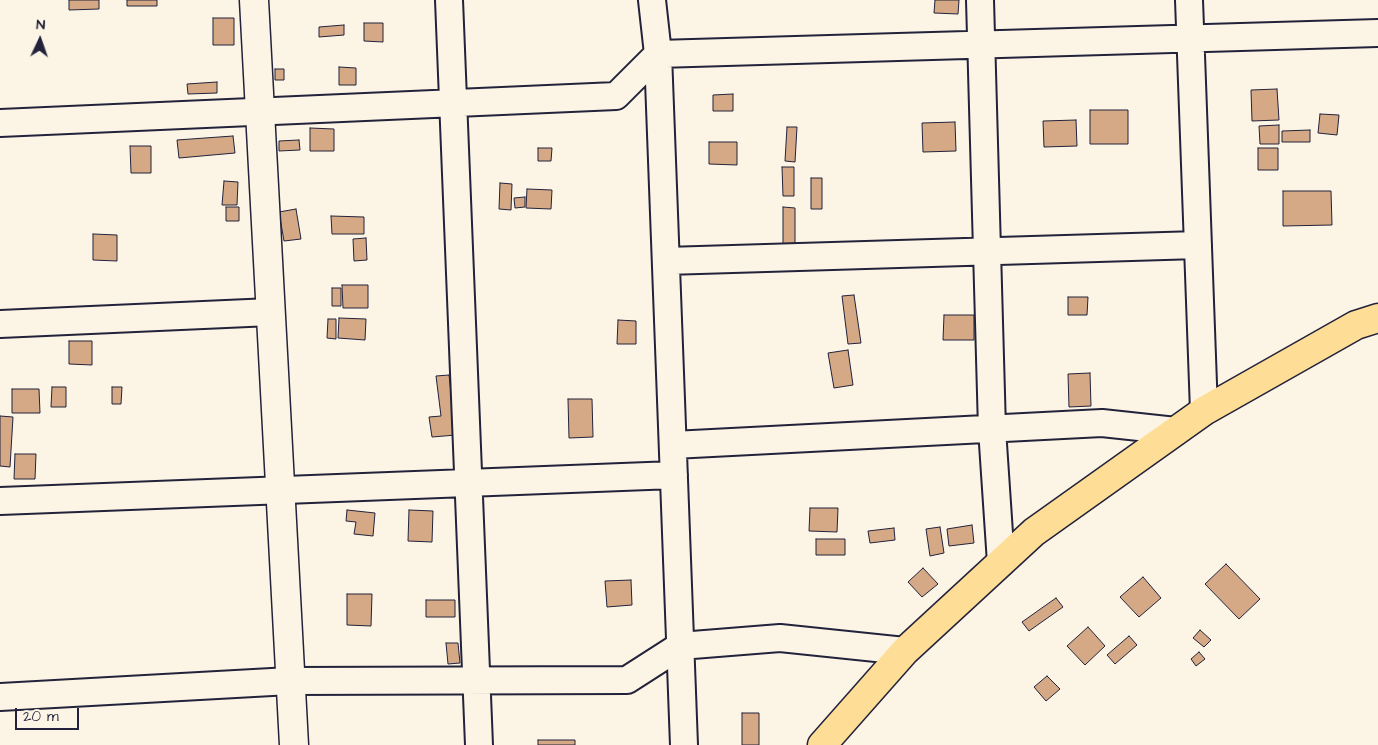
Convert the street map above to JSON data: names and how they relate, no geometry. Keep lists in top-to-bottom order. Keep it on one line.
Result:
{"scale_bar":"20 m","north":"top"}
